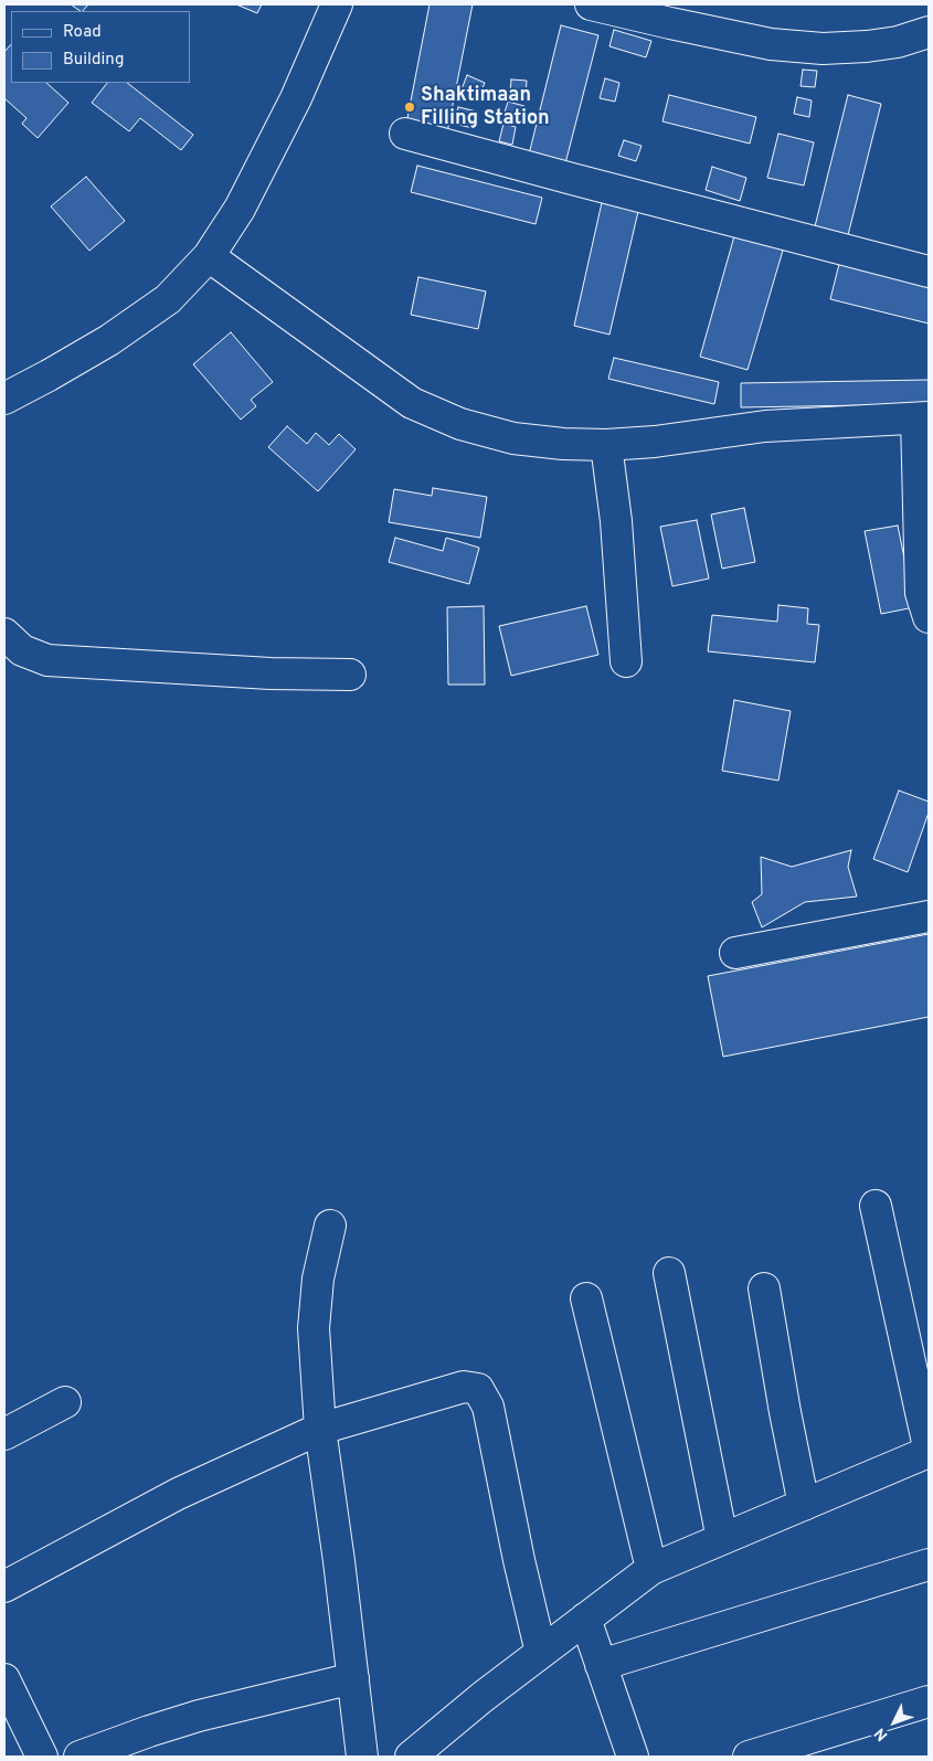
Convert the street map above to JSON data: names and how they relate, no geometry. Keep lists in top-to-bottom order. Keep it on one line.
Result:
{"places":["Shaktimaan Filling Station"],"legend":["Road","Building"],"north":"bottom left"}
